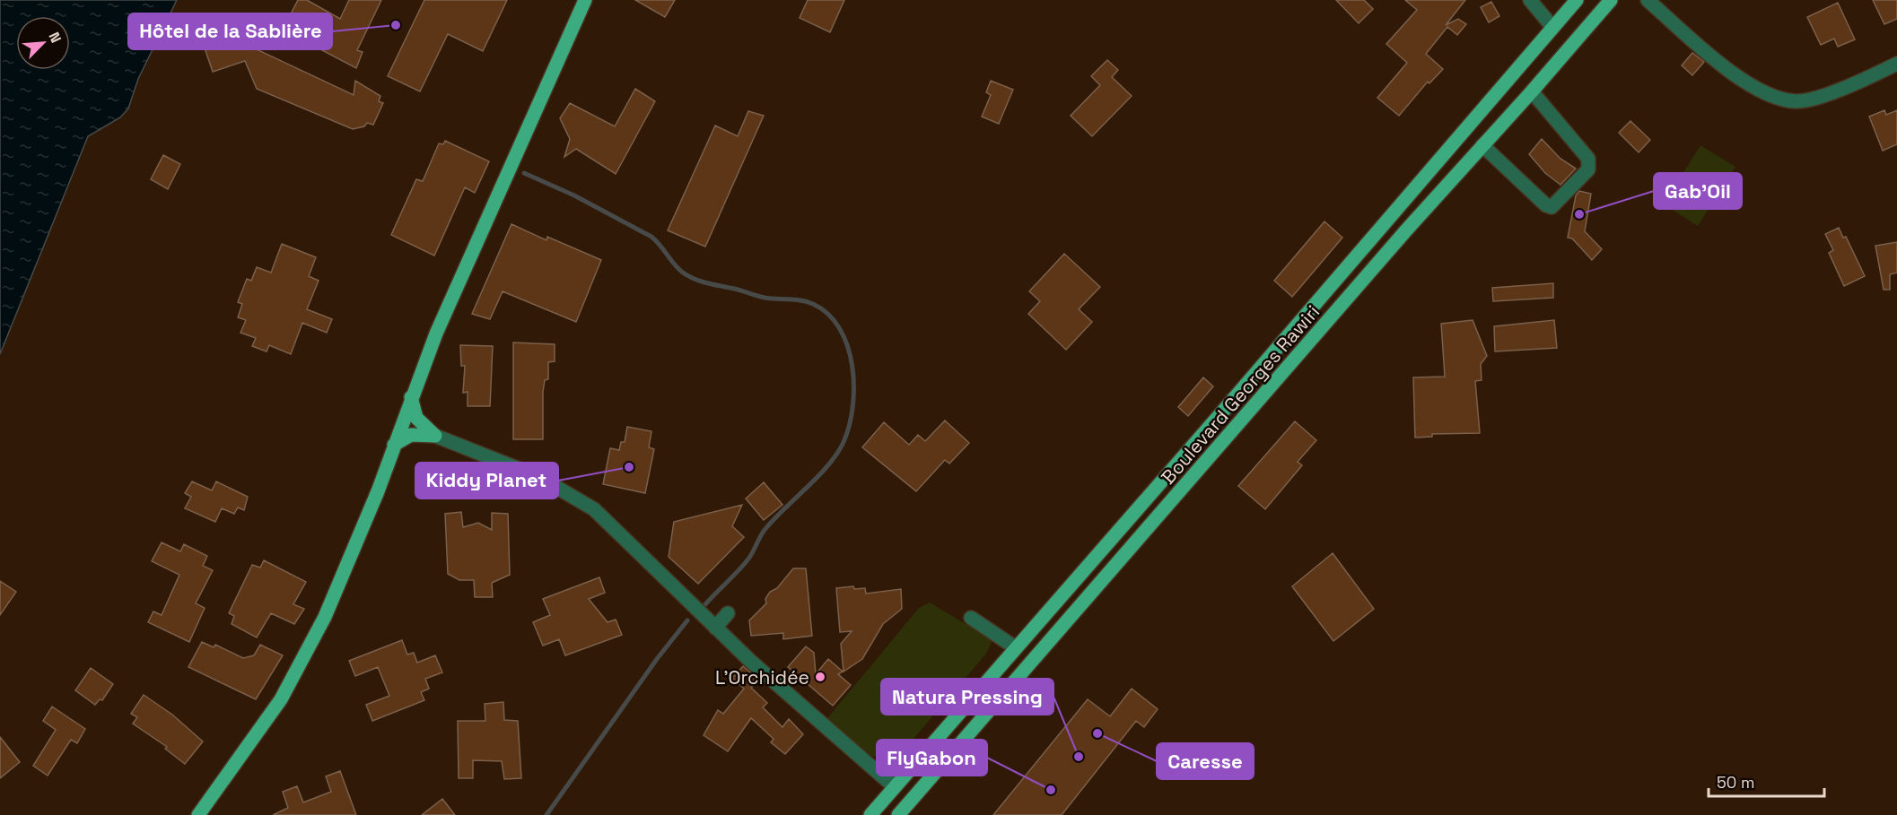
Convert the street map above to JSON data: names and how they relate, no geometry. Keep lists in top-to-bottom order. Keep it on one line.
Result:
{"streets":{"main road":["Boulevard Georges Rawiri"]},"places":["Hôtel de la Sablière","Gab'Oil","Kiddy Planet","L'Orchidée","Caresse","Natura Pressing","FlyGabon"],"scale_bar":"50 m","north":"top right"}
